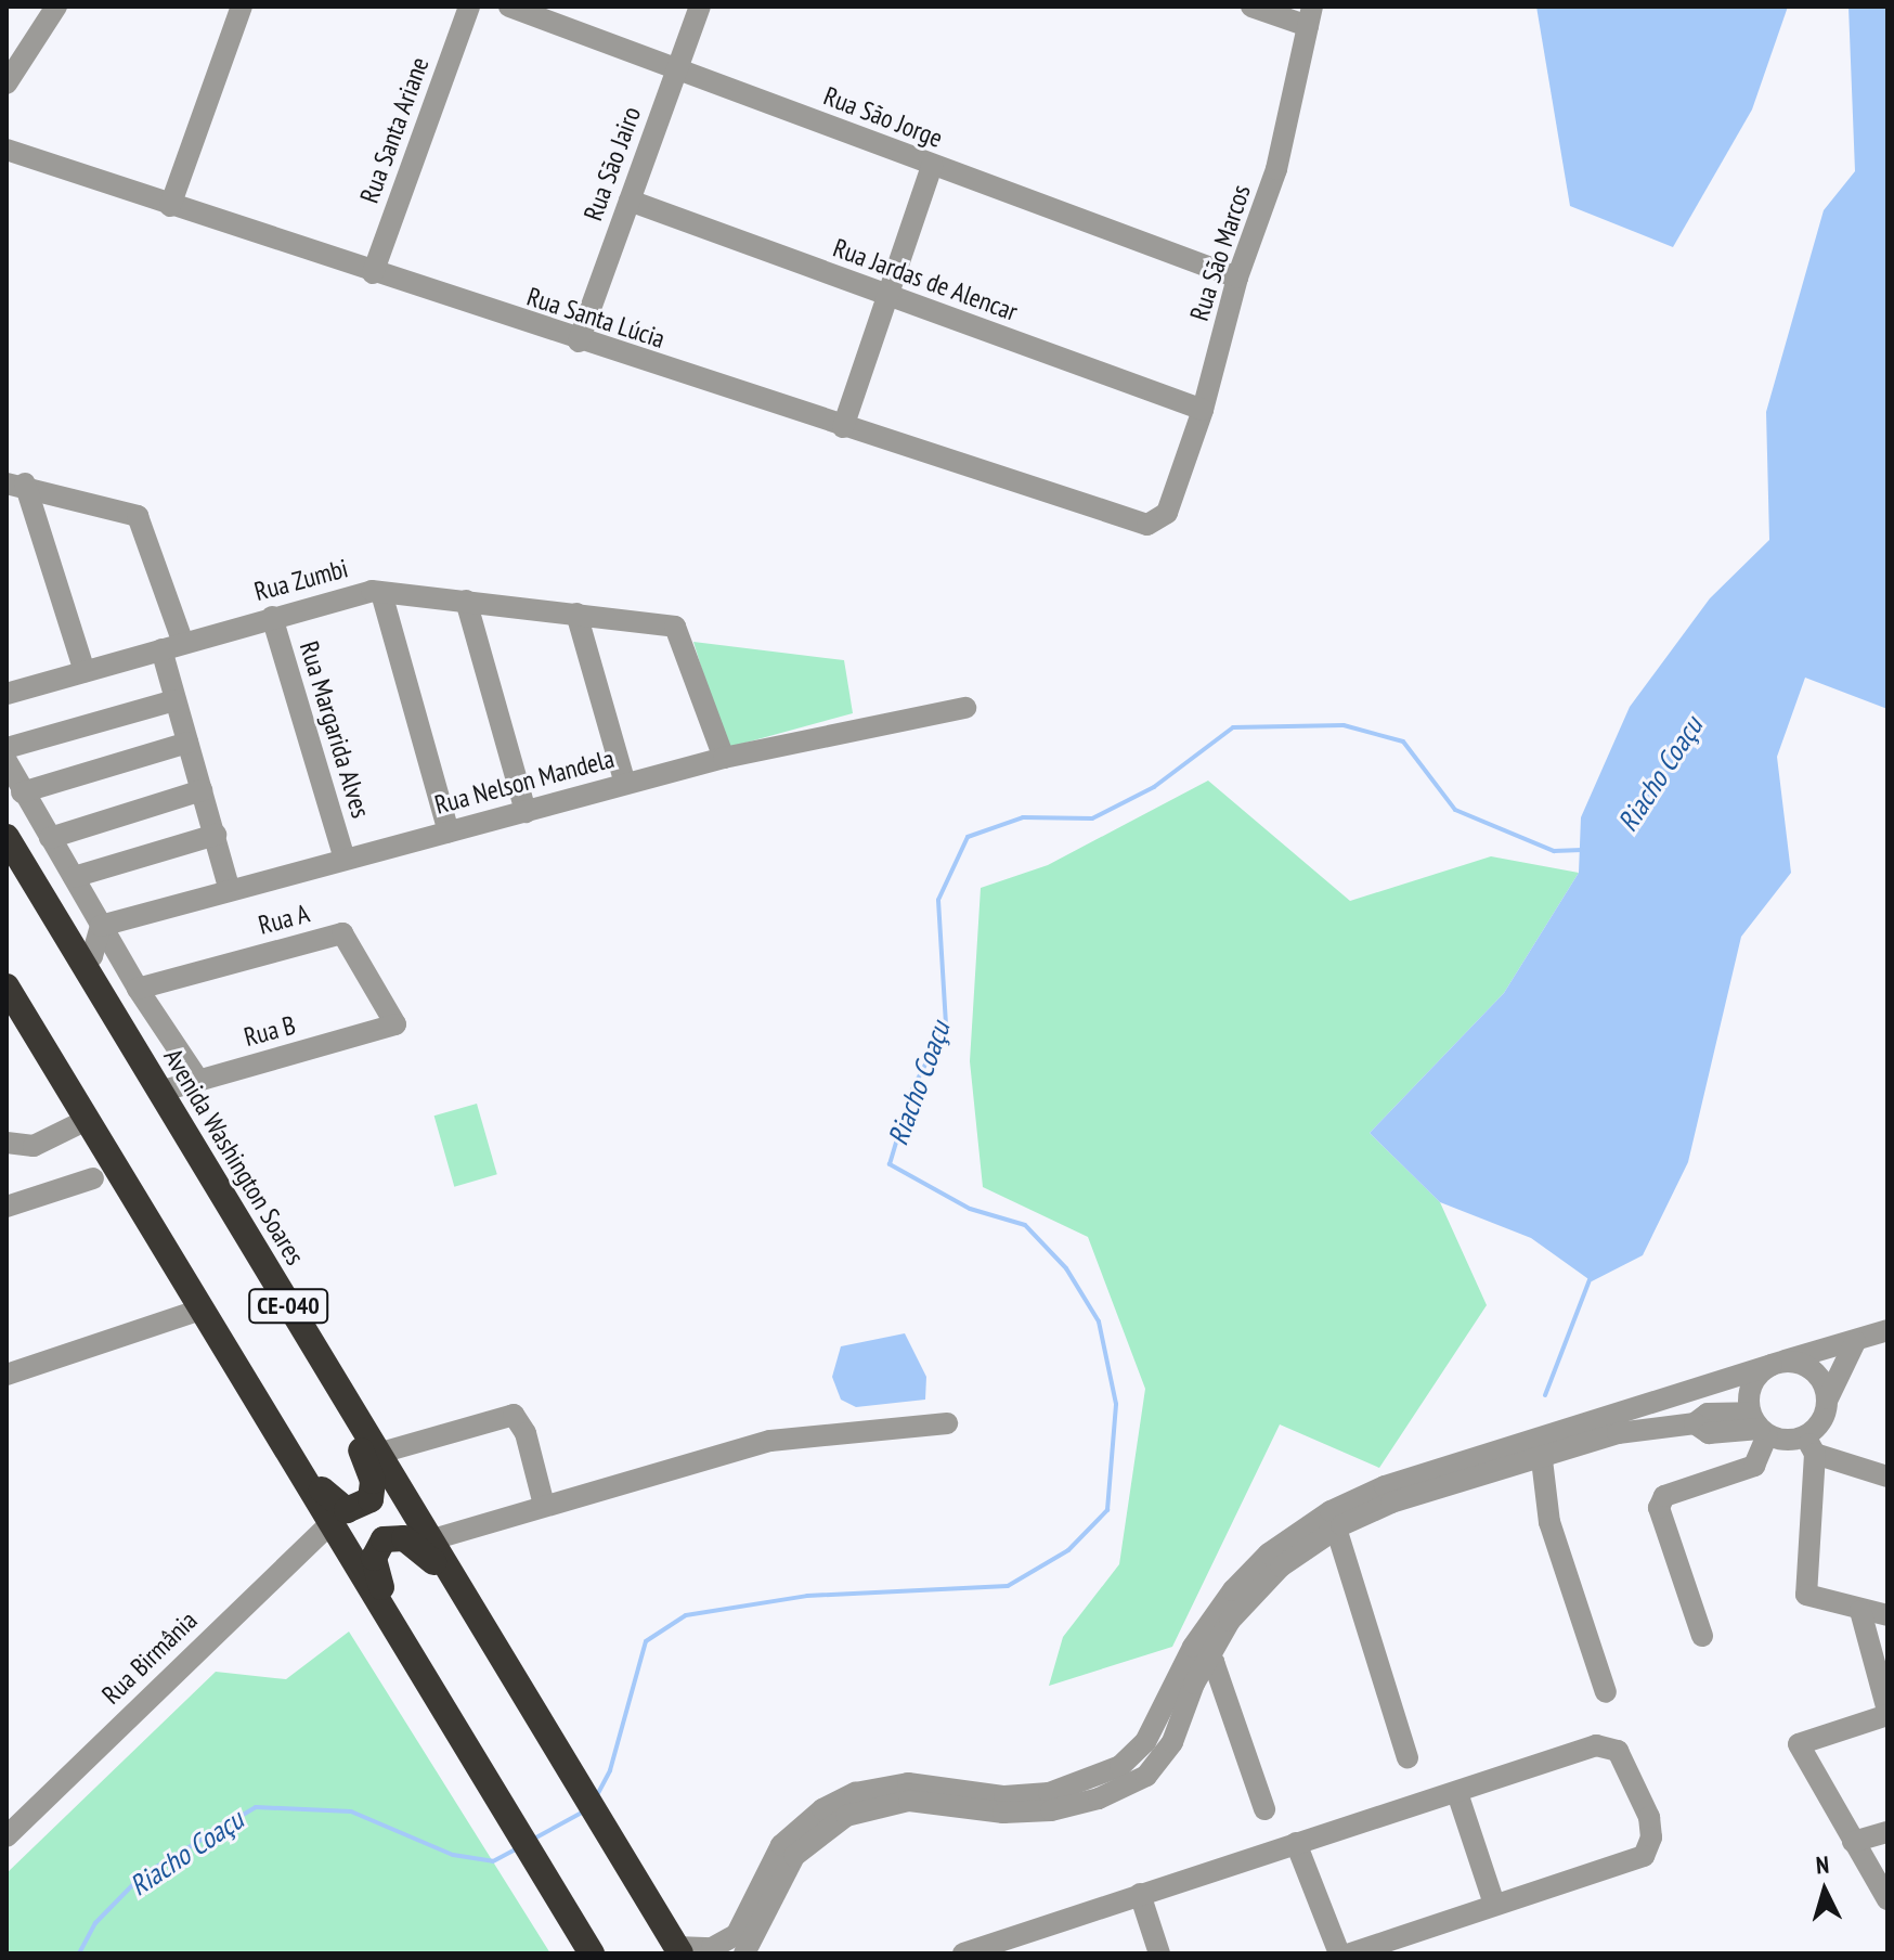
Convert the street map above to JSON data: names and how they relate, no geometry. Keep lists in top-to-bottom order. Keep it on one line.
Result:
{"streets":{"highway":["Avenida Washington Soares","CE-040"],"street":["Rua São Jorge","Rua Santa Ariane","Rua São Jairo","Rua São Marcos","Rua Jardas de Alencar","Rua Santa Lúcia","Rua Zumbi","Rua Margarida Alves","Rua Nelson Mandela","Rua A","Rua B","Rua Birmânia"]},"crossings":[["Rua São Jorge","Rua São Jairo"],["Rua São Jorge","Rua São Marcos"],["Rua Santa Ariane","Rua Santa Lúcia"],["Rua São Jairo","Rua Jardas de Alencar"],["Rua São Jairo","Rua Santa Lúcia"],["Rua São Marcos","Rua Jardas de Alencar"],["Rua São Marcos","Rua Santa Lúcia"],["Rua Zumbi","Rua Margarida Alves"],["Rua Zumbi","Rua Nelson Mandela"],["Rua Margarida Alves","Rua Nelson Mandela"],["Rua Nelson Mandela","Avenida Washington Soares"],["Rua A","Rua B"],["Rua A","Avenida Washington Soares"],["Rua B","Avenida Washington Soares"],["CE-040","Rua Birmânia"]],"water":["Riacho Coaçu"],"north":"top"}
